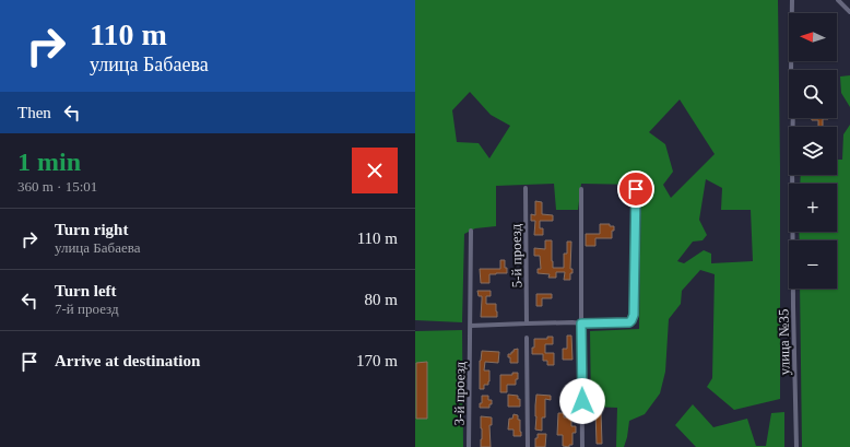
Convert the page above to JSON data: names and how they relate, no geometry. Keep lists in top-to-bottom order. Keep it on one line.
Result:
{"streets":{"street":["5-й проезд","улица №35","3-й проезд"]},"north":"left","page":{"turn":["110 m","улица Бабаева"],"map_buttons":["+","−"],"then":"Then","heading":["1 min","360 m · 15:01"],"list":[{"name":"Turn right","note":"улица Бабаева","value":"110 m"},{"name":"Turn left","note":"7-й проезд","value":"80 m"},{"name":"Arrive at destination","value":"170 m"}]}}
